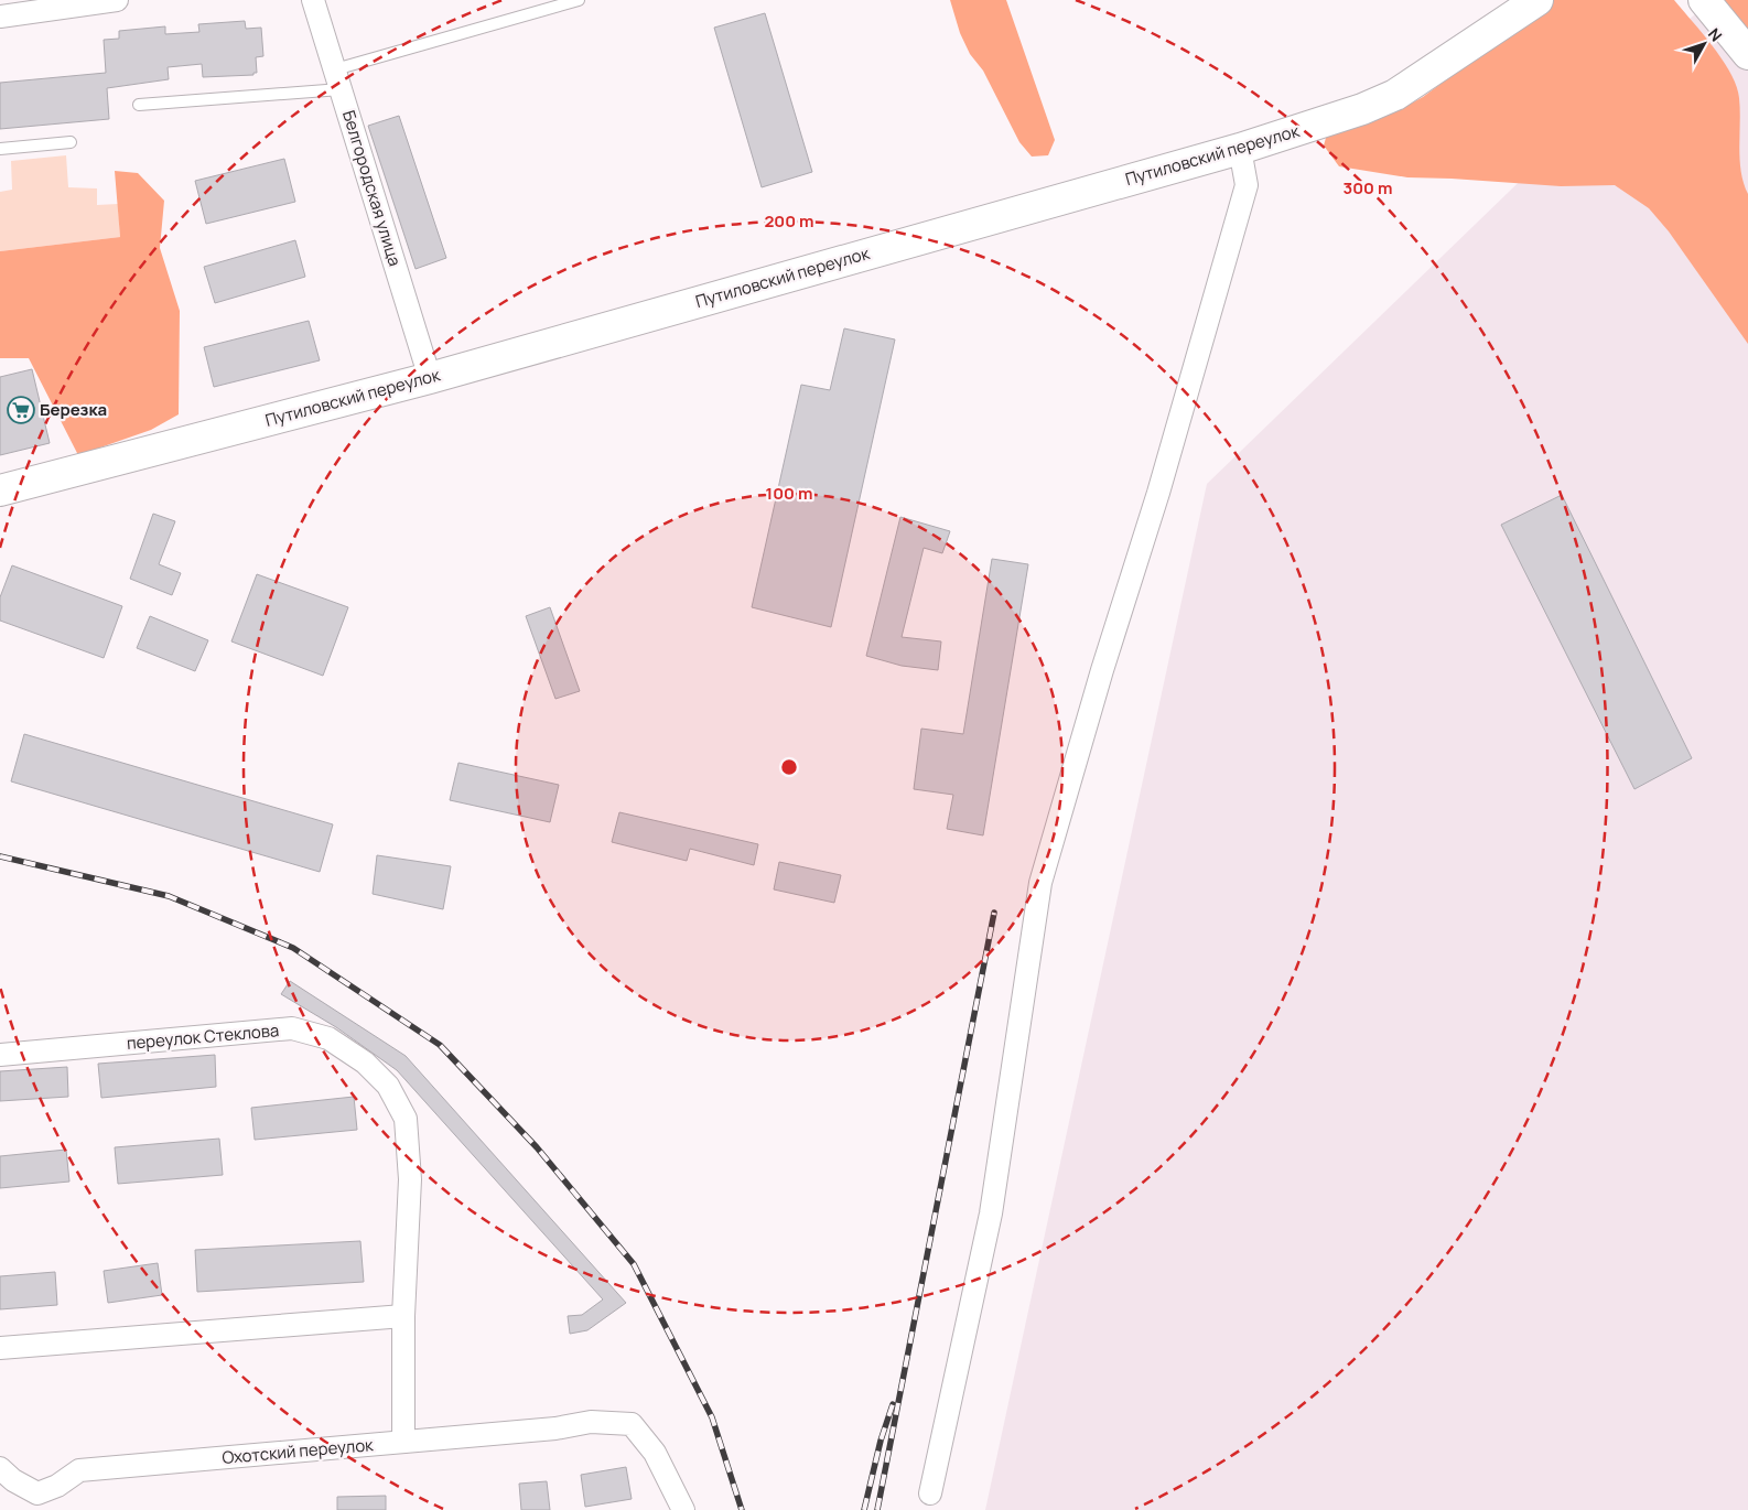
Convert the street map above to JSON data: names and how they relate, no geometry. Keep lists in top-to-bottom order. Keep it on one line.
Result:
{"streets":{"main road":["Путиловский переулок"],"street":["Белгородская улица","переулок Стеклова","Охотский переулок"]},"crossings":[["Путиловский переулок","Белгородская улица"],["переулок Стеклова","Охотский переулок"]],"places":{"supermarket":["Березка"]},"north":"top right","rings":["300 m","200 m","100 m"]}
